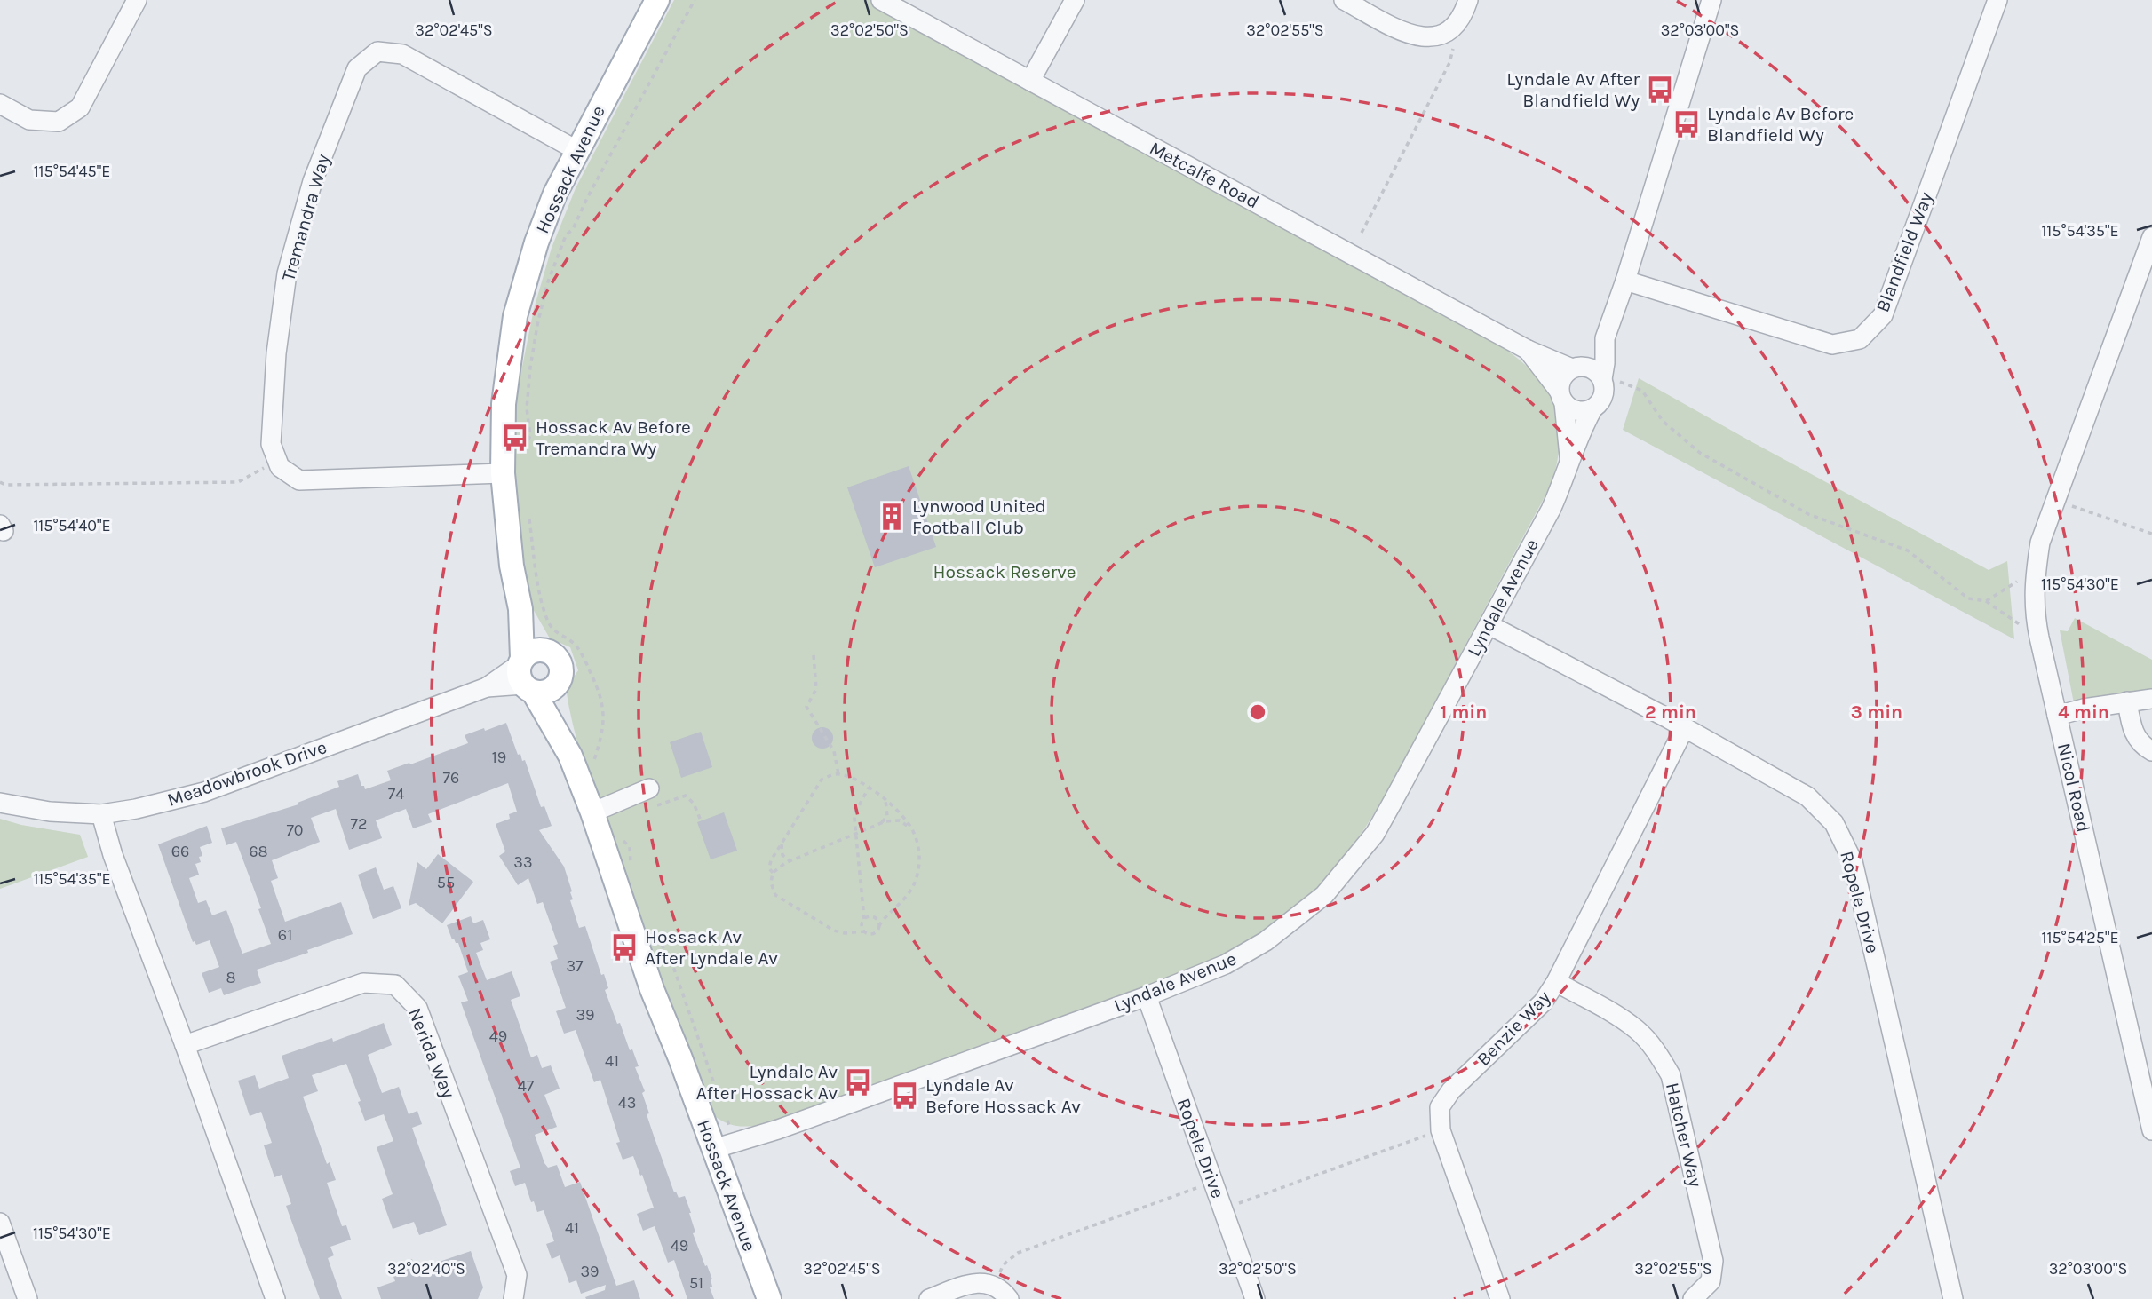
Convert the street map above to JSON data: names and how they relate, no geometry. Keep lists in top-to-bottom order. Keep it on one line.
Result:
{"streets":{"main road":["Hossack Avenue"],"street":["Metcalfe Road","Tremandra Way","Blandfield Way","Lyndale Avenue","Meadowbrook Drive","Nicol Road","Ropele Drive","Benzie Way","Nerida Way","Hatcher Way"]},"crossings":[["Hossack Avenue","Tremandra Way"],["Hossack Avenue","Lyndale Avenue"],["Hossack Avenue","Meadowbrook Drive"],["Metcalfe Road","Lyndale Avenue"],["Blandfield Way","Lyndale Avenue"],["Lyndale Avenue","Ropele Drive"],["Ropele Drive","Benzie Way"],["Benzie Way","Hatcher Way"]],"parks":["Hossack Reserve"],"places":{"bus stop":["Lyndale Av After Blandfield Wy","Lyndale Av Before Blandfield Wy","Hossack Av Before Tremandra Wy","Hossack Av After Lyndale Av","Lyndale Av After Hossack Av","Lyndale Av Before Hossack Av"],"building":["Lynwood United Football Club"]},"house_numbers":["19","76","74","72","70","66","68","33","55","61","37","8","39","49","41","47","43","41","49","39","51"],"coordinates":["32°02'45\"S","32°02'50\"S","32°02'55\"S","32°03'00\"S","115°54'45\"E","115°54'35\"E","115°54'40\"E","115°54'30\"E","115°54'25\"E","32°02'40\"S"],"rings":["1 min","2 min","3 min","4 min"]}
